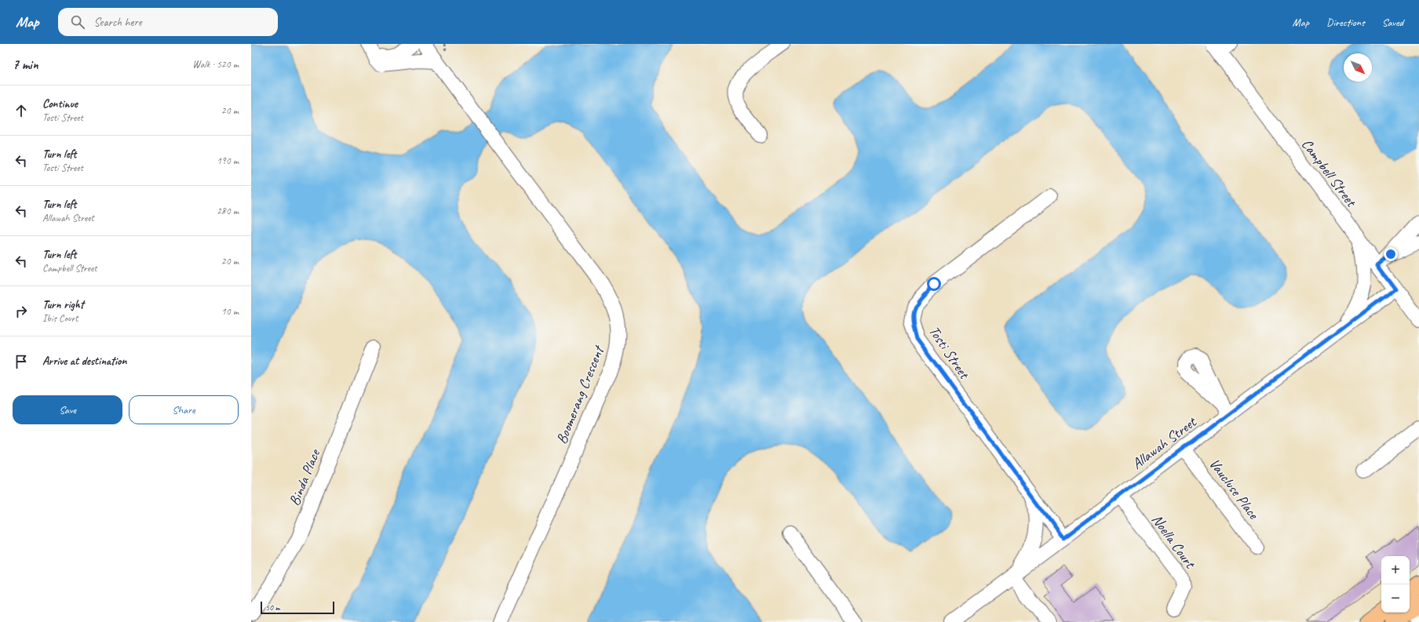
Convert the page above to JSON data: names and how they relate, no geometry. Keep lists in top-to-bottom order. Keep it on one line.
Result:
{"streets":{"street":["Campbell Street","Tosti Street","Boomerang Crescent","Allawah Street","Binda Place","Vaucluse Place","Noella Court"]},"crossings":[["Campbell Street","Allawah Street"],["Tosti Street","Allawah Street"],["Allawah Street","Vaucluse Place"],["Allawah Street","Noella Court"]],"scale_bar":"50 m","north":"bottom right","page":{"header":"Map","search":"Search here","nav":["Map","Directions","Saved"],"heading":["7 min","Walk · 520 m"],"list":[["Continue","Tosti Street","20 m"],["Turn left","Tosti Street","190 m"],["Turn left","Allawah Street","280 m"],["Turn left","Campbell Street","20 m"],["Turn right","Ibis Court","10 m"],"Arrive at destination"],"buttons":["Save","Share"],"map_buttons":["+","−"],"scale":"50 m"}}
